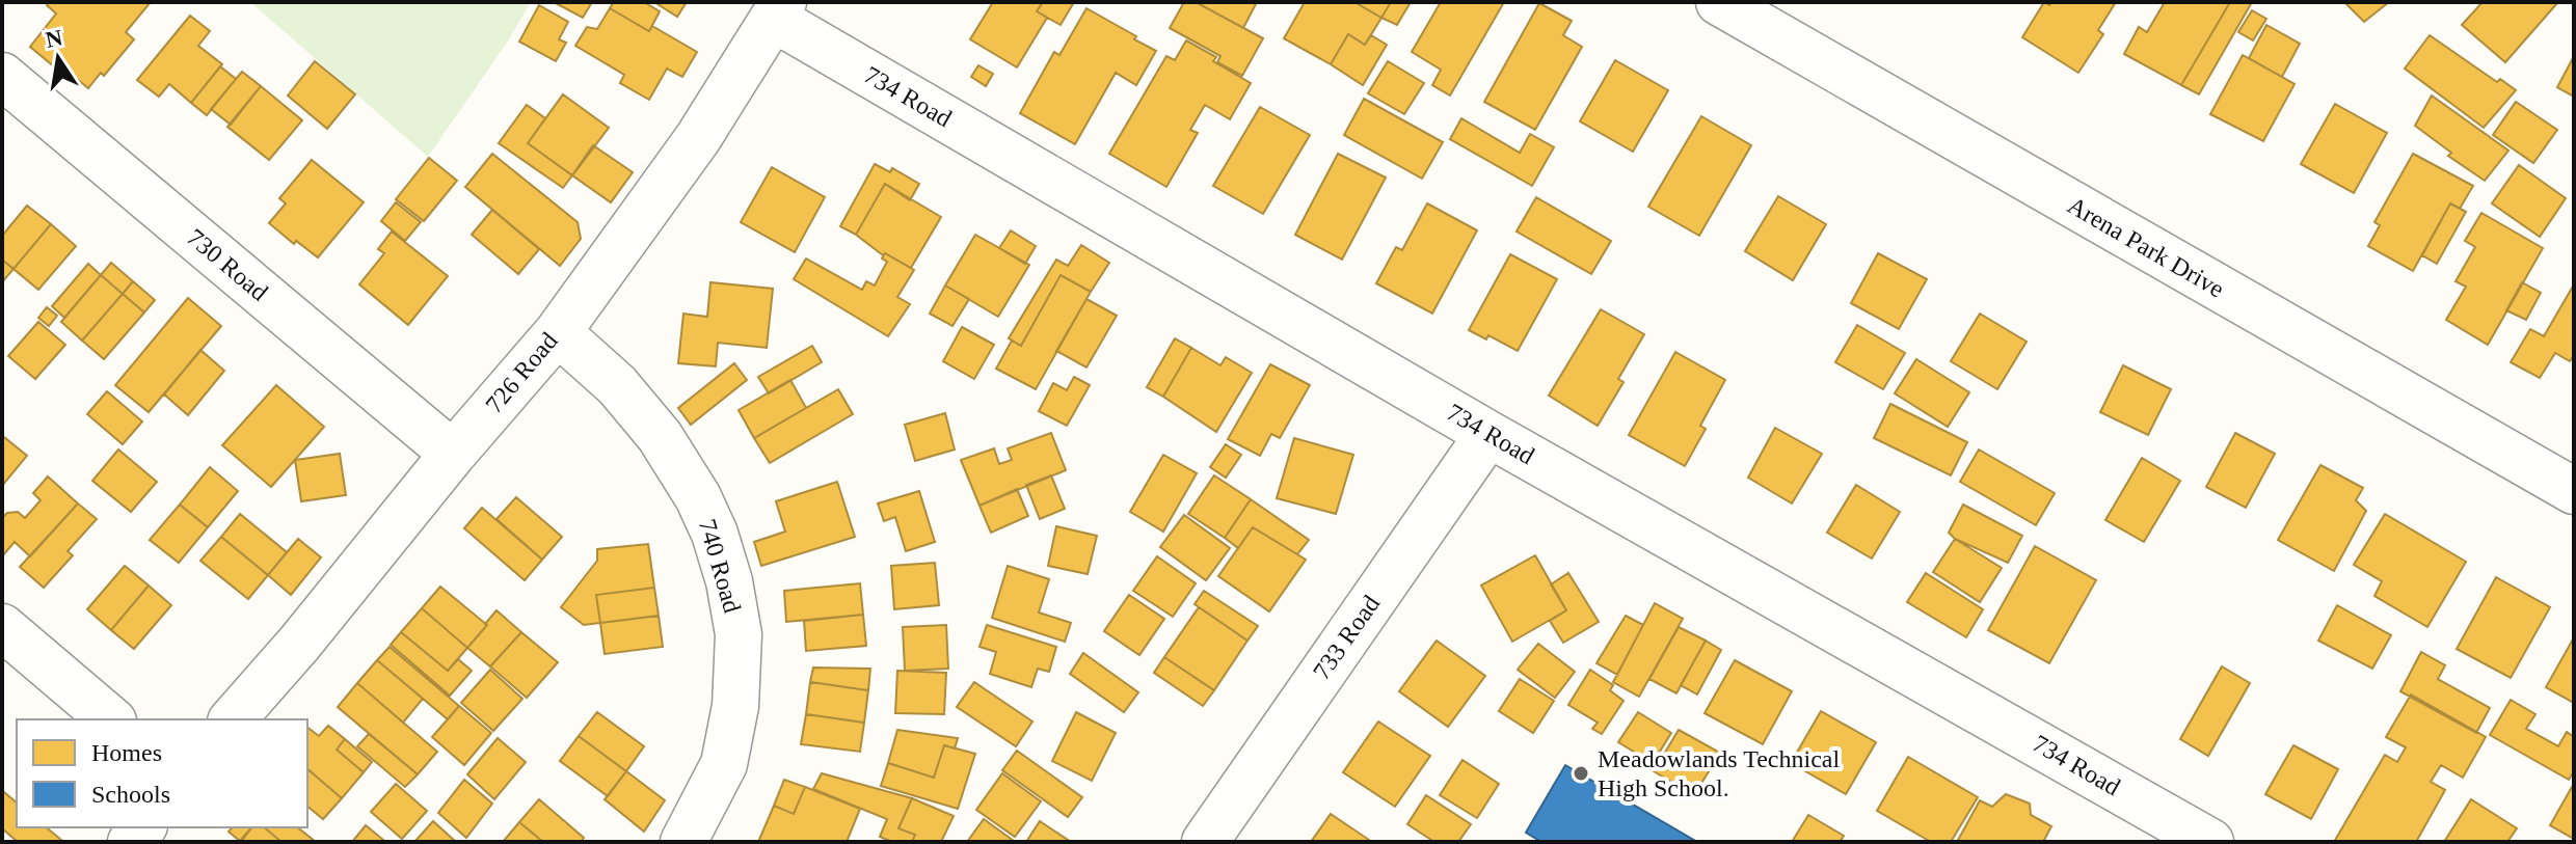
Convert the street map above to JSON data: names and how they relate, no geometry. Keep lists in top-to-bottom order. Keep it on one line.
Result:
{"streets":{"street":["734 Road","Arena Park Drive","730 Road","726 Road","740 Road","733 Road"]},"crossings":[["734 Road","726 Road"],["734 Road","733 Road"],["730 Road","726 Road"],["726 Road","740 Road"]],"places":["Meadowlands Technical High School."],"legend":["Homes","Schools"],"north":"top"}
